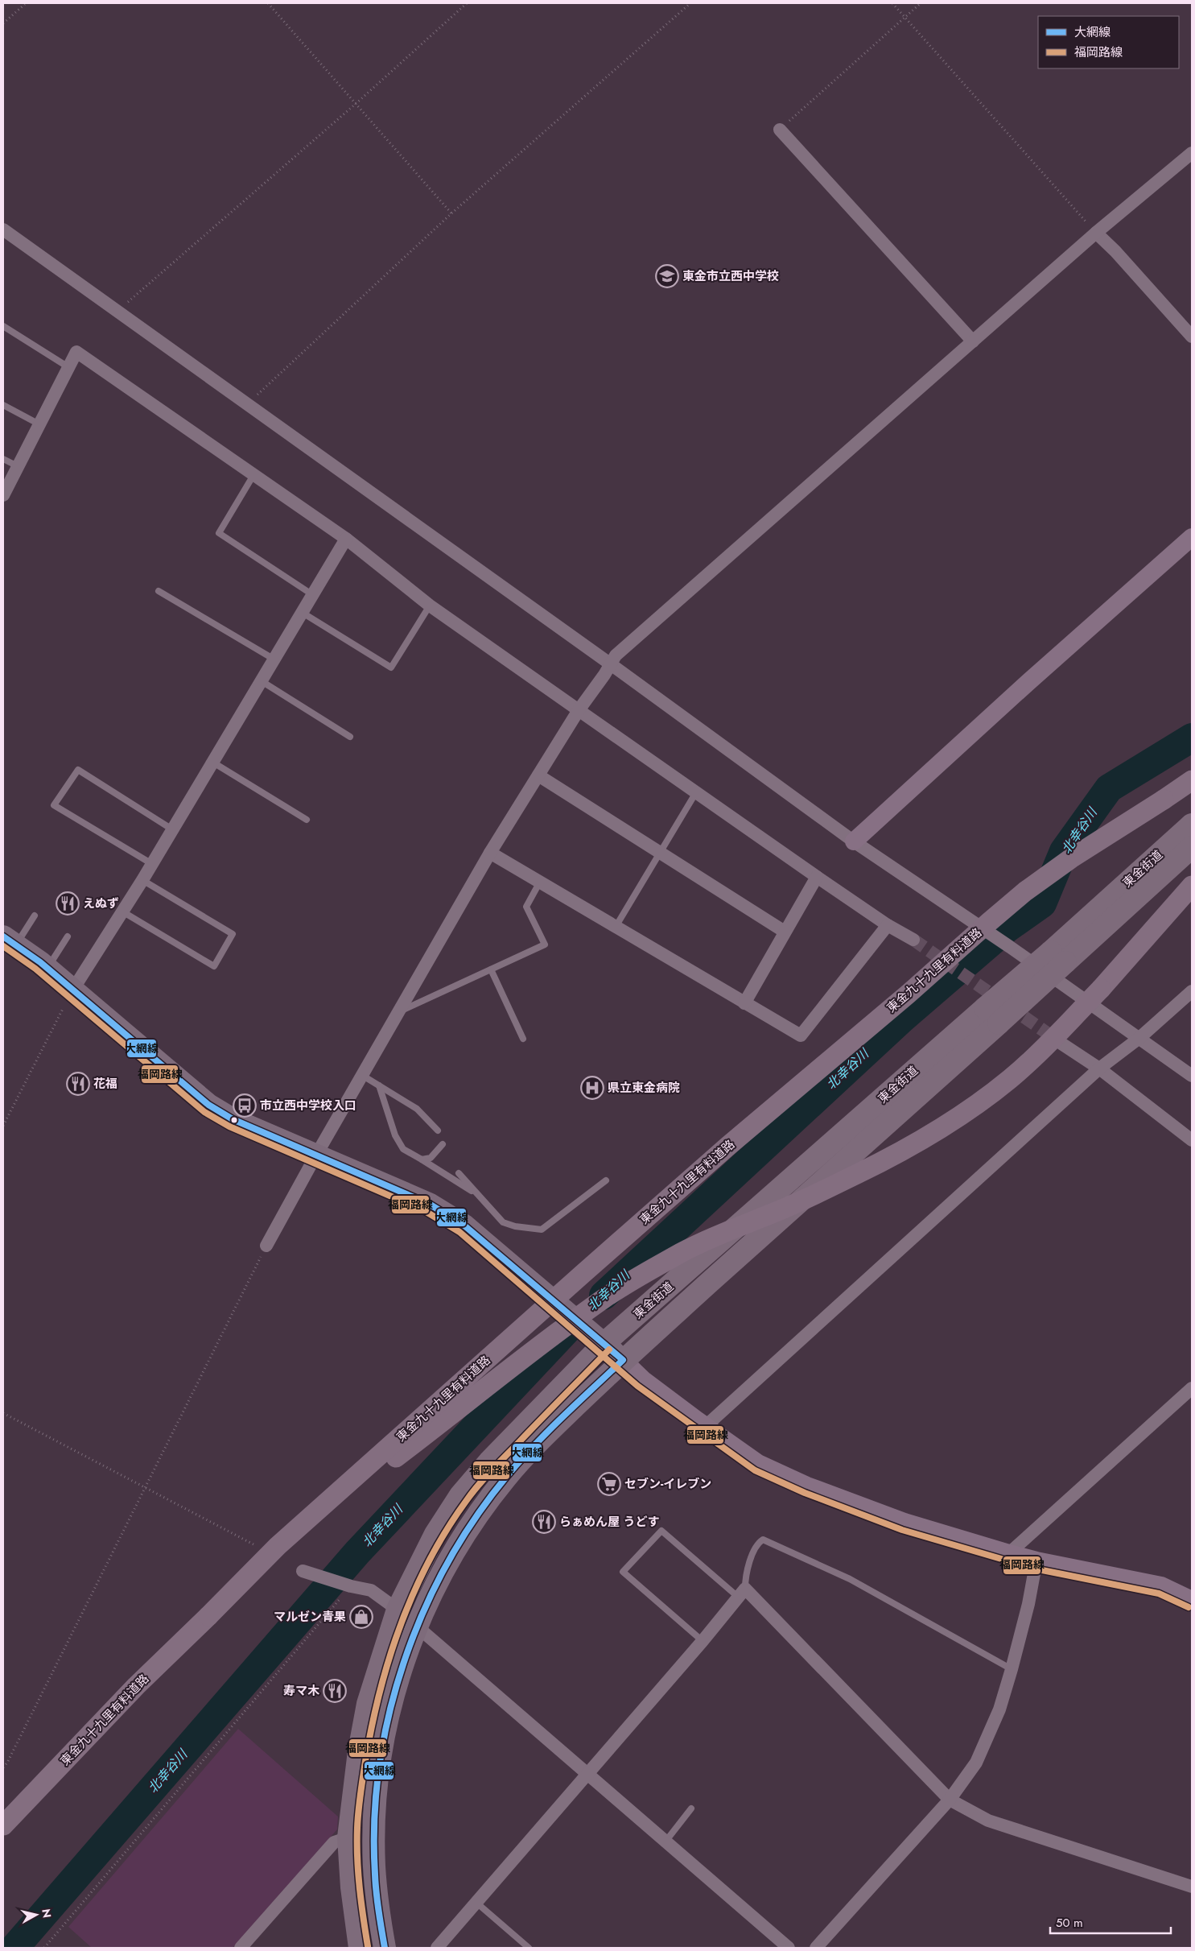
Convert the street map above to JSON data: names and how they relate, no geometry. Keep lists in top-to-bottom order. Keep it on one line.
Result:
{"streets":{"highway":["東金街道"],"main road":["東金九十九里有料道路"]},"water":["北幸谷川"],"places":{"school or university":["東金市立西中学校"],"restaurant":["えぬず","花福","らぁめん屋 うどす","寿マ木"],"hospital":["県立東金病院"],"bus stop":["市立西中学校入口"],"supermarket":["セブン-イレブン"],"shop":["マルゼン青果"]},"lines":["transit line 大網線","transit line 福岡路線"],"legend":["大網線","福岡路線"],"scale_bar":"50 m","north":"right"}
